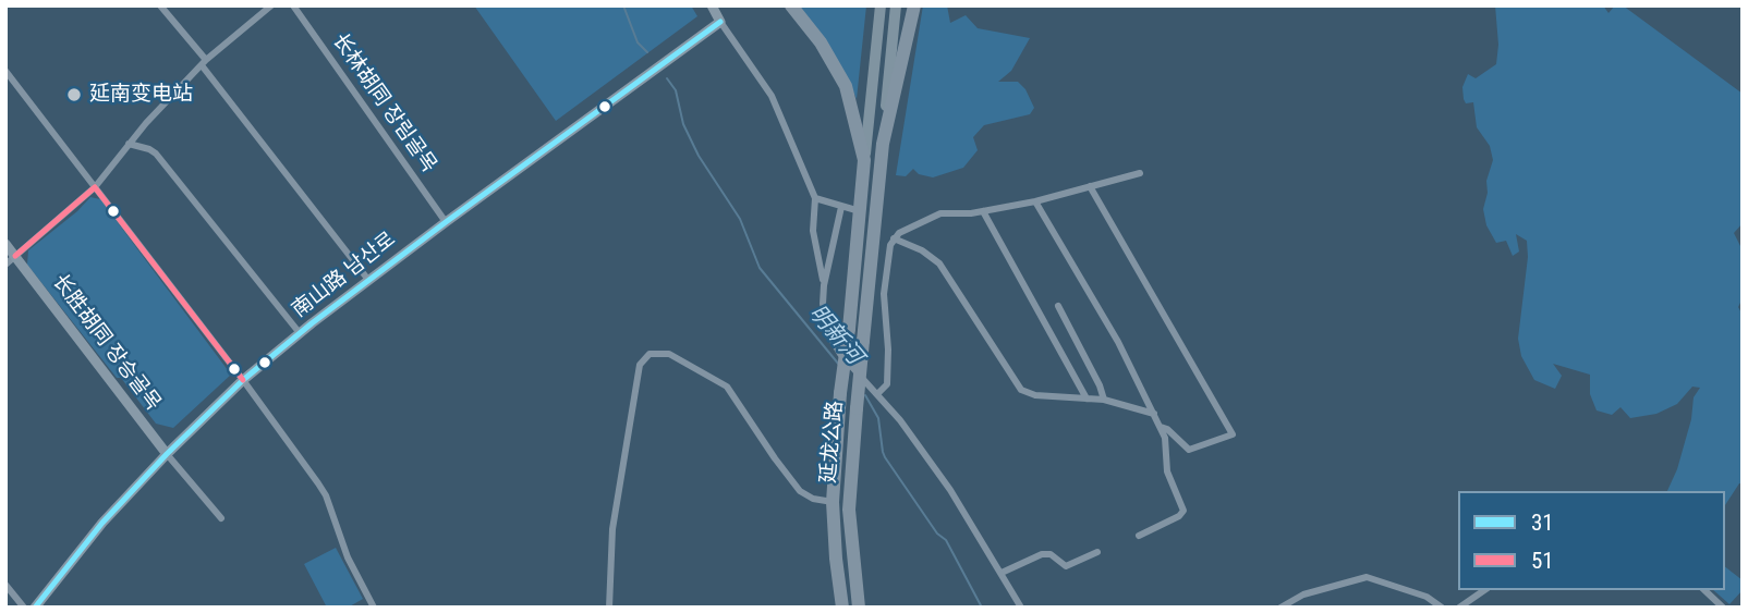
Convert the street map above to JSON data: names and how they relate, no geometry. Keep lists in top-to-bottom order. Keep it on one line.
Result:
{"streets":{"highway":["延龙公路"],"street":["长林胡同 장림골목","南山路 남산로","长胜胡同 장승골목"]},"crossings":[["长林胡同 장림골목","南山路 남산로"],["南山路 남산로","长胜胡同 장승골목"]],"water":["明新河"],"places":["延南变电站"],"lines":["transit line 31","transit line 51"],"legend":["31","51"]}
